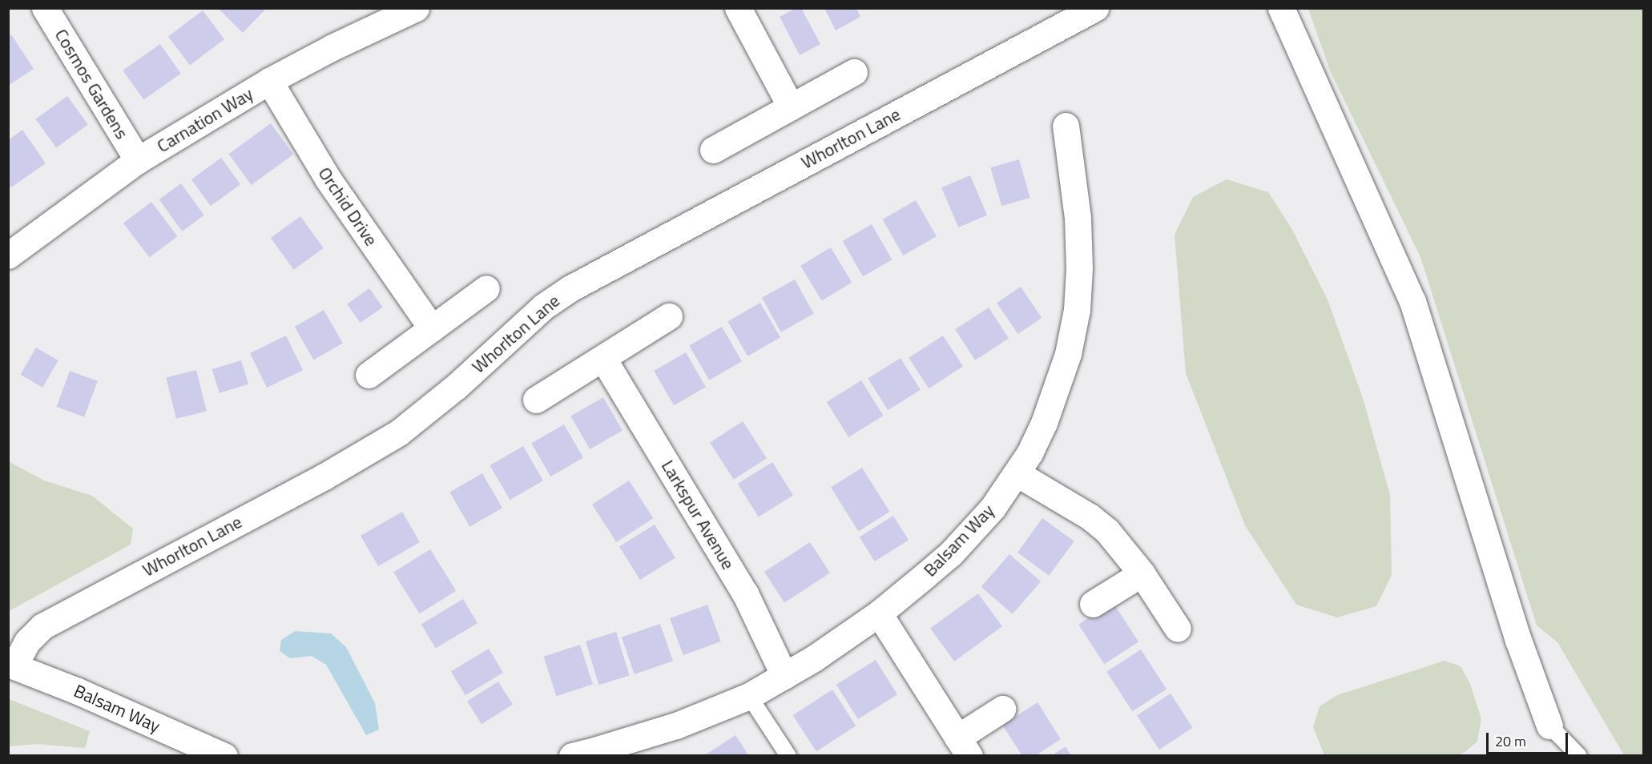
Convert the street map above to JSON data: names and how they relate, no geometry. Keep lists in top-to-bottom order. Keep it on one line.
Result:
{"streets":{"street":["Cosmos Gardens","Carnation Way","Whorlton Lane","Orchid Drive","Larkspur Avenue","Balsam Way"]},"crossings":[["Cosmos Gardens","Carnation Way"],["Carnation Way","Orchid Drive"],["Whorlton Lane","Balsam Way"],["Larkspur Avenue","Balsam Way"]],"scale_bar":"20 m"}
